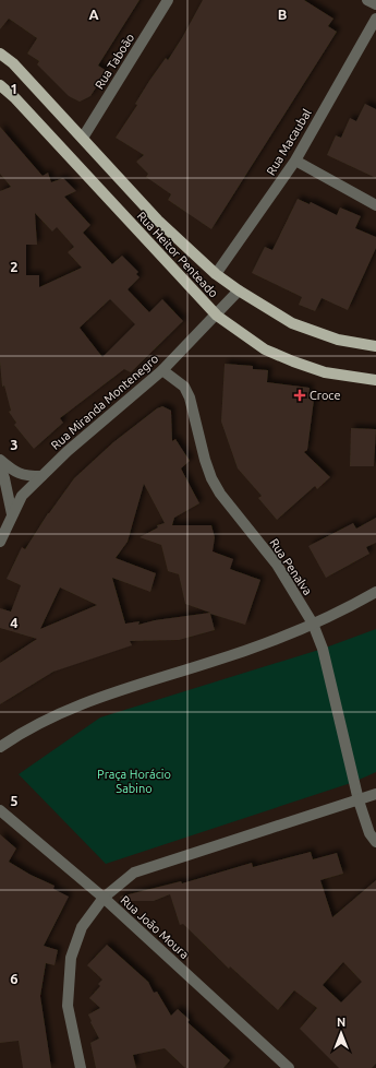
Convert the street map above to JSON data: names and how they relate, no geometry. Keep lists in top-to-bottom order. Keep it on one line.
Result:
{"streets":{"main road":["Rua Heitor Penteado"],"street":["Rua Taboão","Rua Macaubal","Rua Miranda Montenegro","Rua Penalva","Rua João Moura"]},"crossings":[["Rua Taboão","Rua Heitor Penteado"],["Rua Macaubal","Rua Heitor Penteado"],["Rua Heitor Penteado","Rua Miranda Montenegro"],["Rua Miranda Montenegro","Rua Penalva"]],"parks":["Praça Horácio Sabino"],"places":{"health":["Croce"]},"north":"top","grid":{"columns":["A","B"],"rows":["1","2","3","4","5","6"]}}
